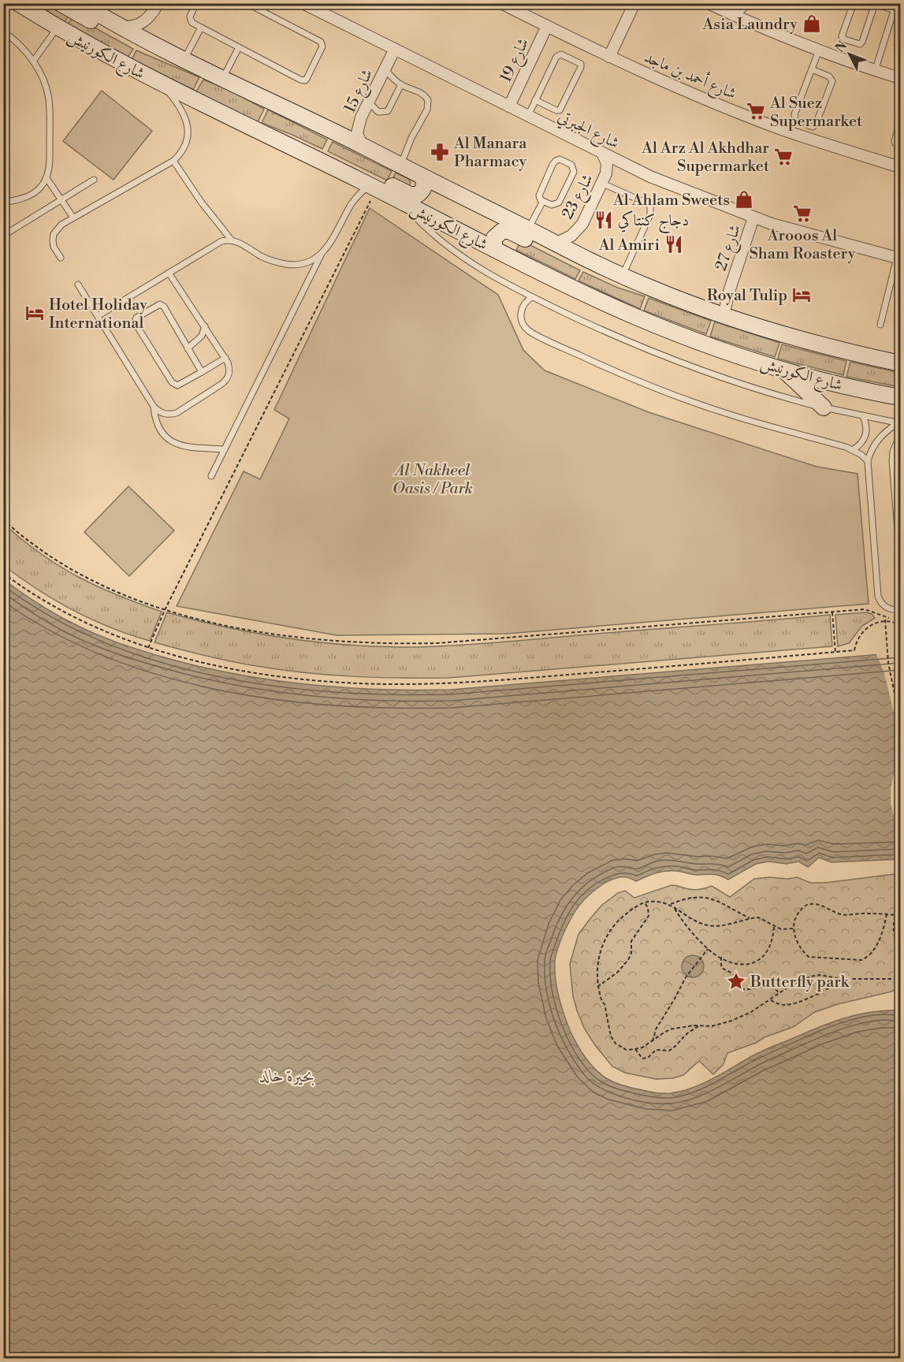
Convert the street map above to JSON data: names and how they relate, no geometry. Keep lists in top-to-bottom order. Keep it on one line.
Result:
{"streets":{"main road":["شارع الكورنيش"],"street":["شارع 19","شارع أحمد بن ماجد","شارع 15","شارع الجبرتي","شارع 23","شارع 27"]},"crossings":[["شارع الكورنيش","شارع 15"],["شارع الكورنيش","شارع 23"],["شارع الكورنيش","شارع 27"],["شارع 19","شارع أحمد بن ماجد"],["شارع 19","شارع الجبرتي"],["شارع 15","شارع الجبرتي"],["شارع الجبرتي","شارع 23"],["شارع الجبرتي","شارع 27"]],"water":["بحيرة خالد"],"parks":["Al Nakheel Oasis / Park"],"places":{"shop":["Asia Laundry","Al Ahlam Sweets"],"supermarket":["Al Suez Supermarket","Al Arz Al Akhdhar Supermarket","Arooos Al Sham Roastery"],"pharmacy":["Al Manara Pharmacy"],"restaurant":["دجاج كنتاكي","Al Amiri"],"hotel":["Royal Tulip","Hotel Holiday International"],"place":["Butterfly park"]},"north":"top left"}
